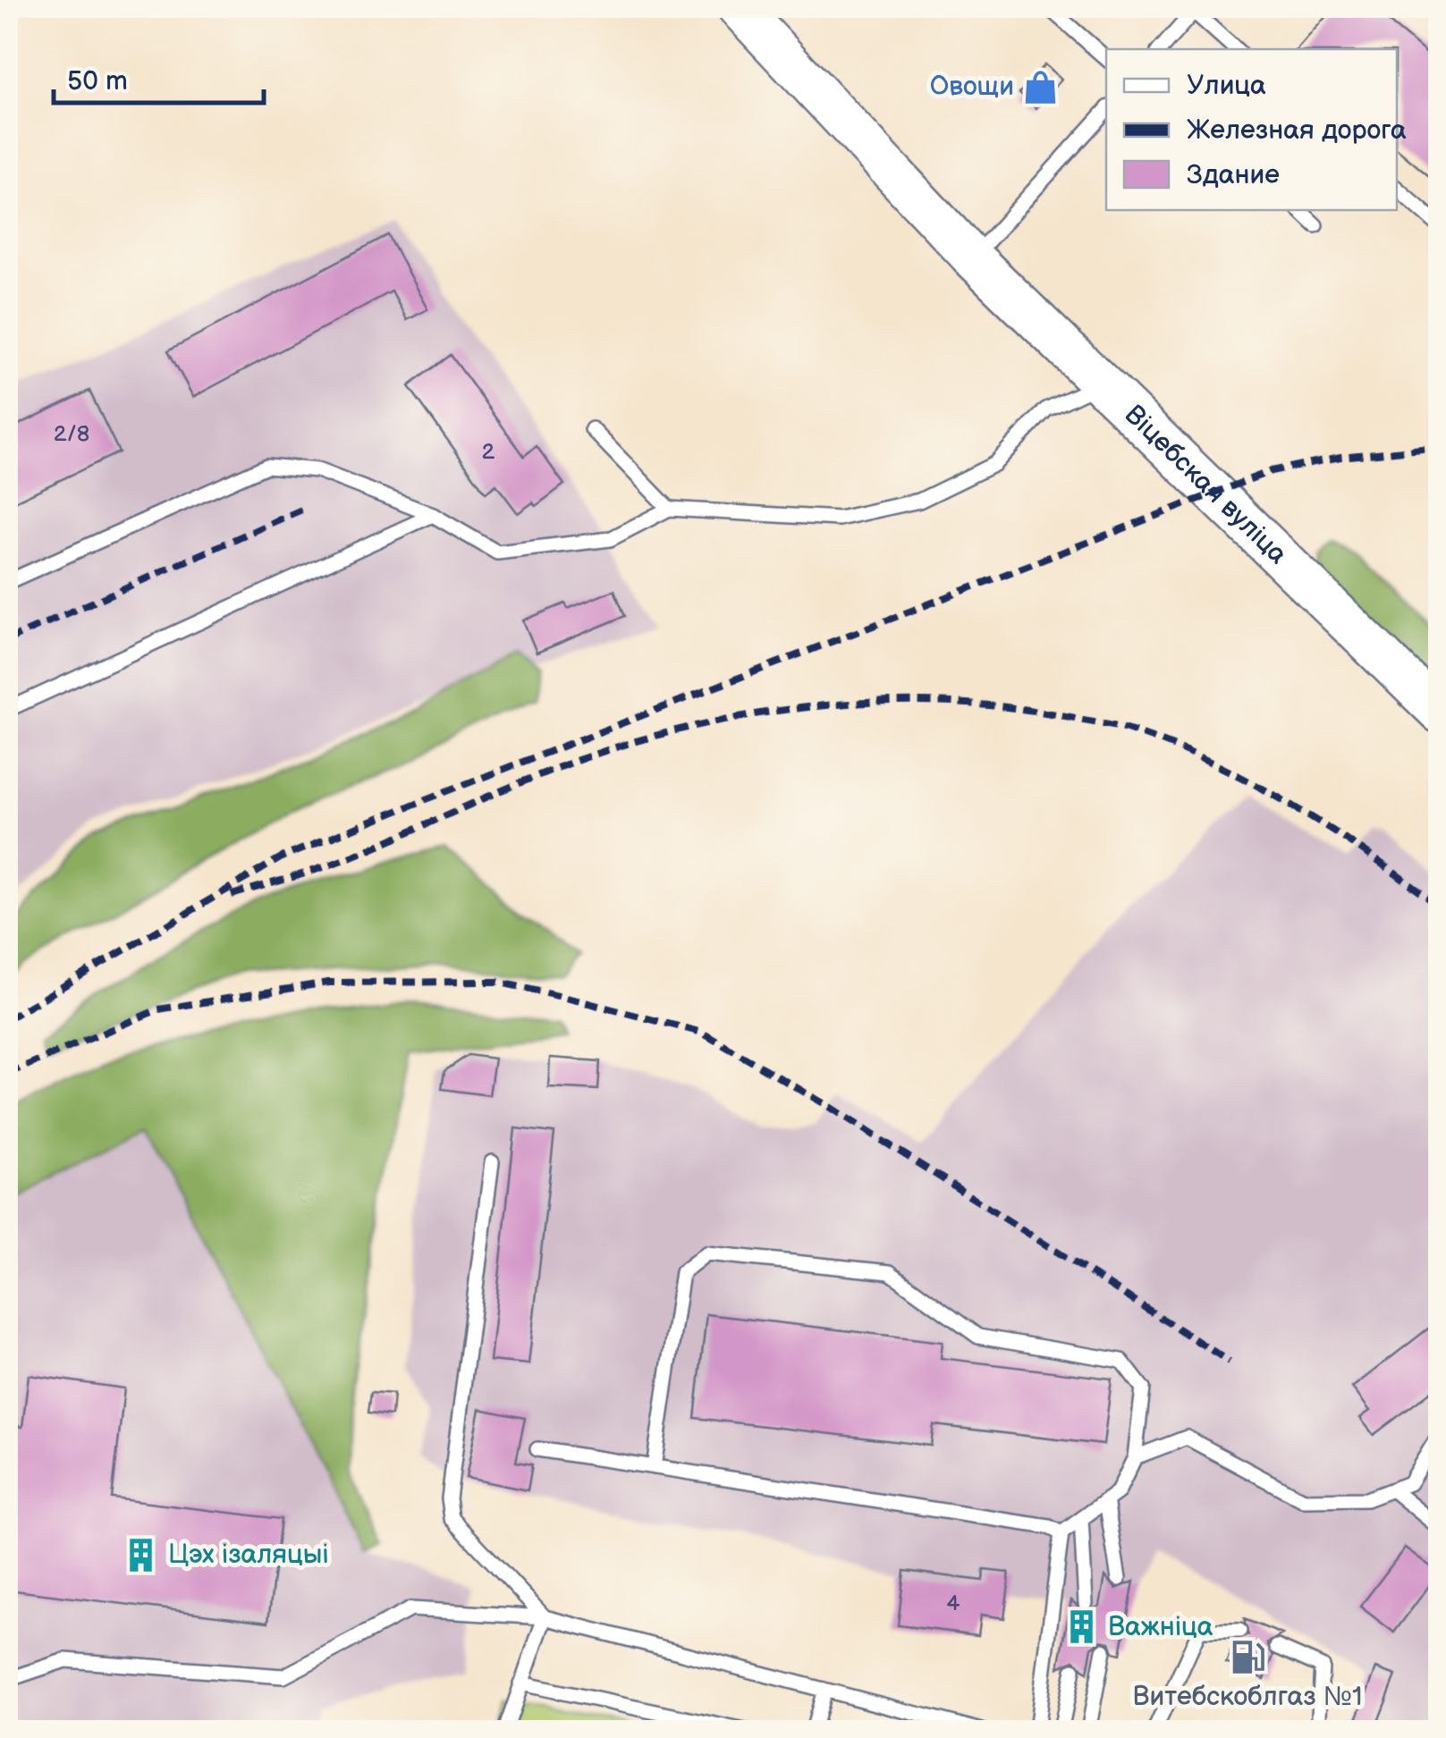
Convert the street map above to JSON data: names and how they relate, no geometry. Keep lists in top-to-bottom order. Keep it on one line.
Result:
{"streets":{"main road":["Віцебская вуліца"]},"places":{"shop":["Овощи"],"building":["Цэх ізаляцыі","Важніца"],"fuel station":["Витебскоблгаз №1"]},"house_numbers":["2/8","2","4"],"legend":["Улица","Железная дорога","Здание"],"scale_bar":"50 m"}
